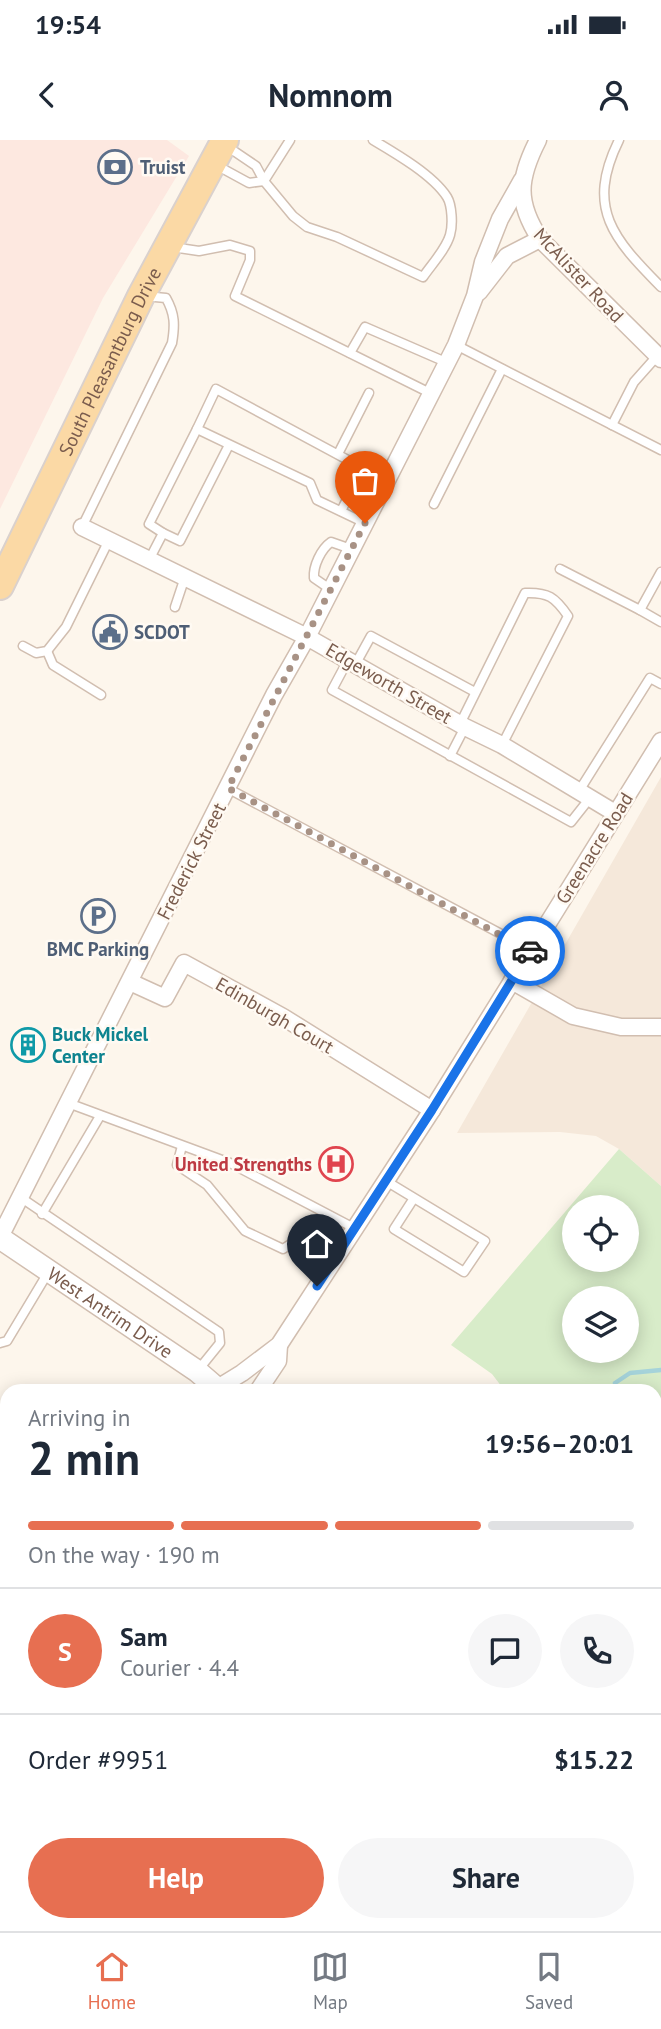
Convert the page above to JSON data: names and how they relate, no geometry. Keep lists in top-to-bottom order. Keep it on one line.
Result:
{"streets":{"main road":["South Pleasantburg Drive"],"street":["McAlister Road","Edgeworth Street","Greenacre Road","Frederick Street","Edinburgh Court","West Antrim Drive"]},"crossings":[["McAlister Road","Frederick Street"],["Edgeworth Street","Greenacre Road"],["Edgeworth Street","Frederick Street"],["Greenacre Road","Edinburgh Court"],["Frederick Street","Edinburgh Court"],["Frederick Street","West Antrim Drive"]],"places":{"bank":["Truist"],"public building":["SCDOT"],"parking":["BMC Parking"],"building":["Buck Mickel Center"],"hospital":["United Strengths"]},"page":{"status":"19:54","header":"Nomnom","heading":["2 min","Arriving in","19:56–20:01"],"panel":["Sam","Courier · 4.4","Order #9951","$15.22"],"bar":"On the way · 190 m","round":"S","buttons":["Help","Share"],"tabs":["Home","Map","Saved"]}}
